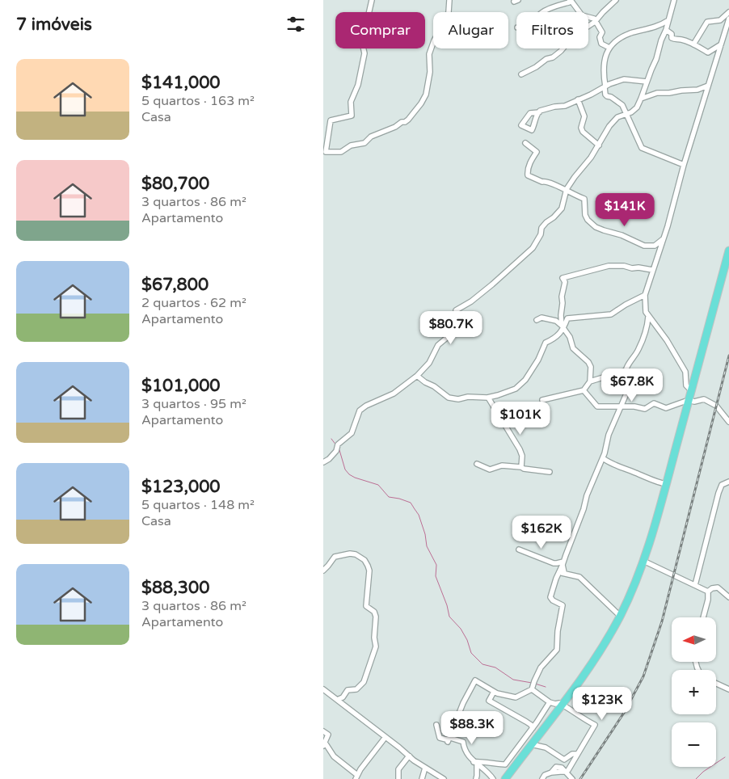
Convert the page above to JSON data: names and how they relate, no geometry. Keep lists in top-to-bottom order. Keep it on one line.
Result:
{"north":"left","page":{"heading":"7 imóveis","chip":["Comprar","Alugar","Filtros"],"list":[{"name":"$141,000","note":"5 quartos · 163 m² · Casa"},{"name":"$80,700","note":"3 quartos · 86 m² · Apartamento"},{"name":"$67,800","note":"2 quartos · 62 m² · Apartamento"},{"name":"$101,000","note":"3 quartos · 95 m² · Apartamento"},{"name":"$123,000","note":"5 quartos · 148 m² · Casa"},{"name":"$88,300","note":"3 quartos · 86 m² · Apartamento"}],"price":["$141K","$80.7K","$67.8K","$101K","$162K","$123K","$88.3K"],"map_buttons":["+","−"]}}
